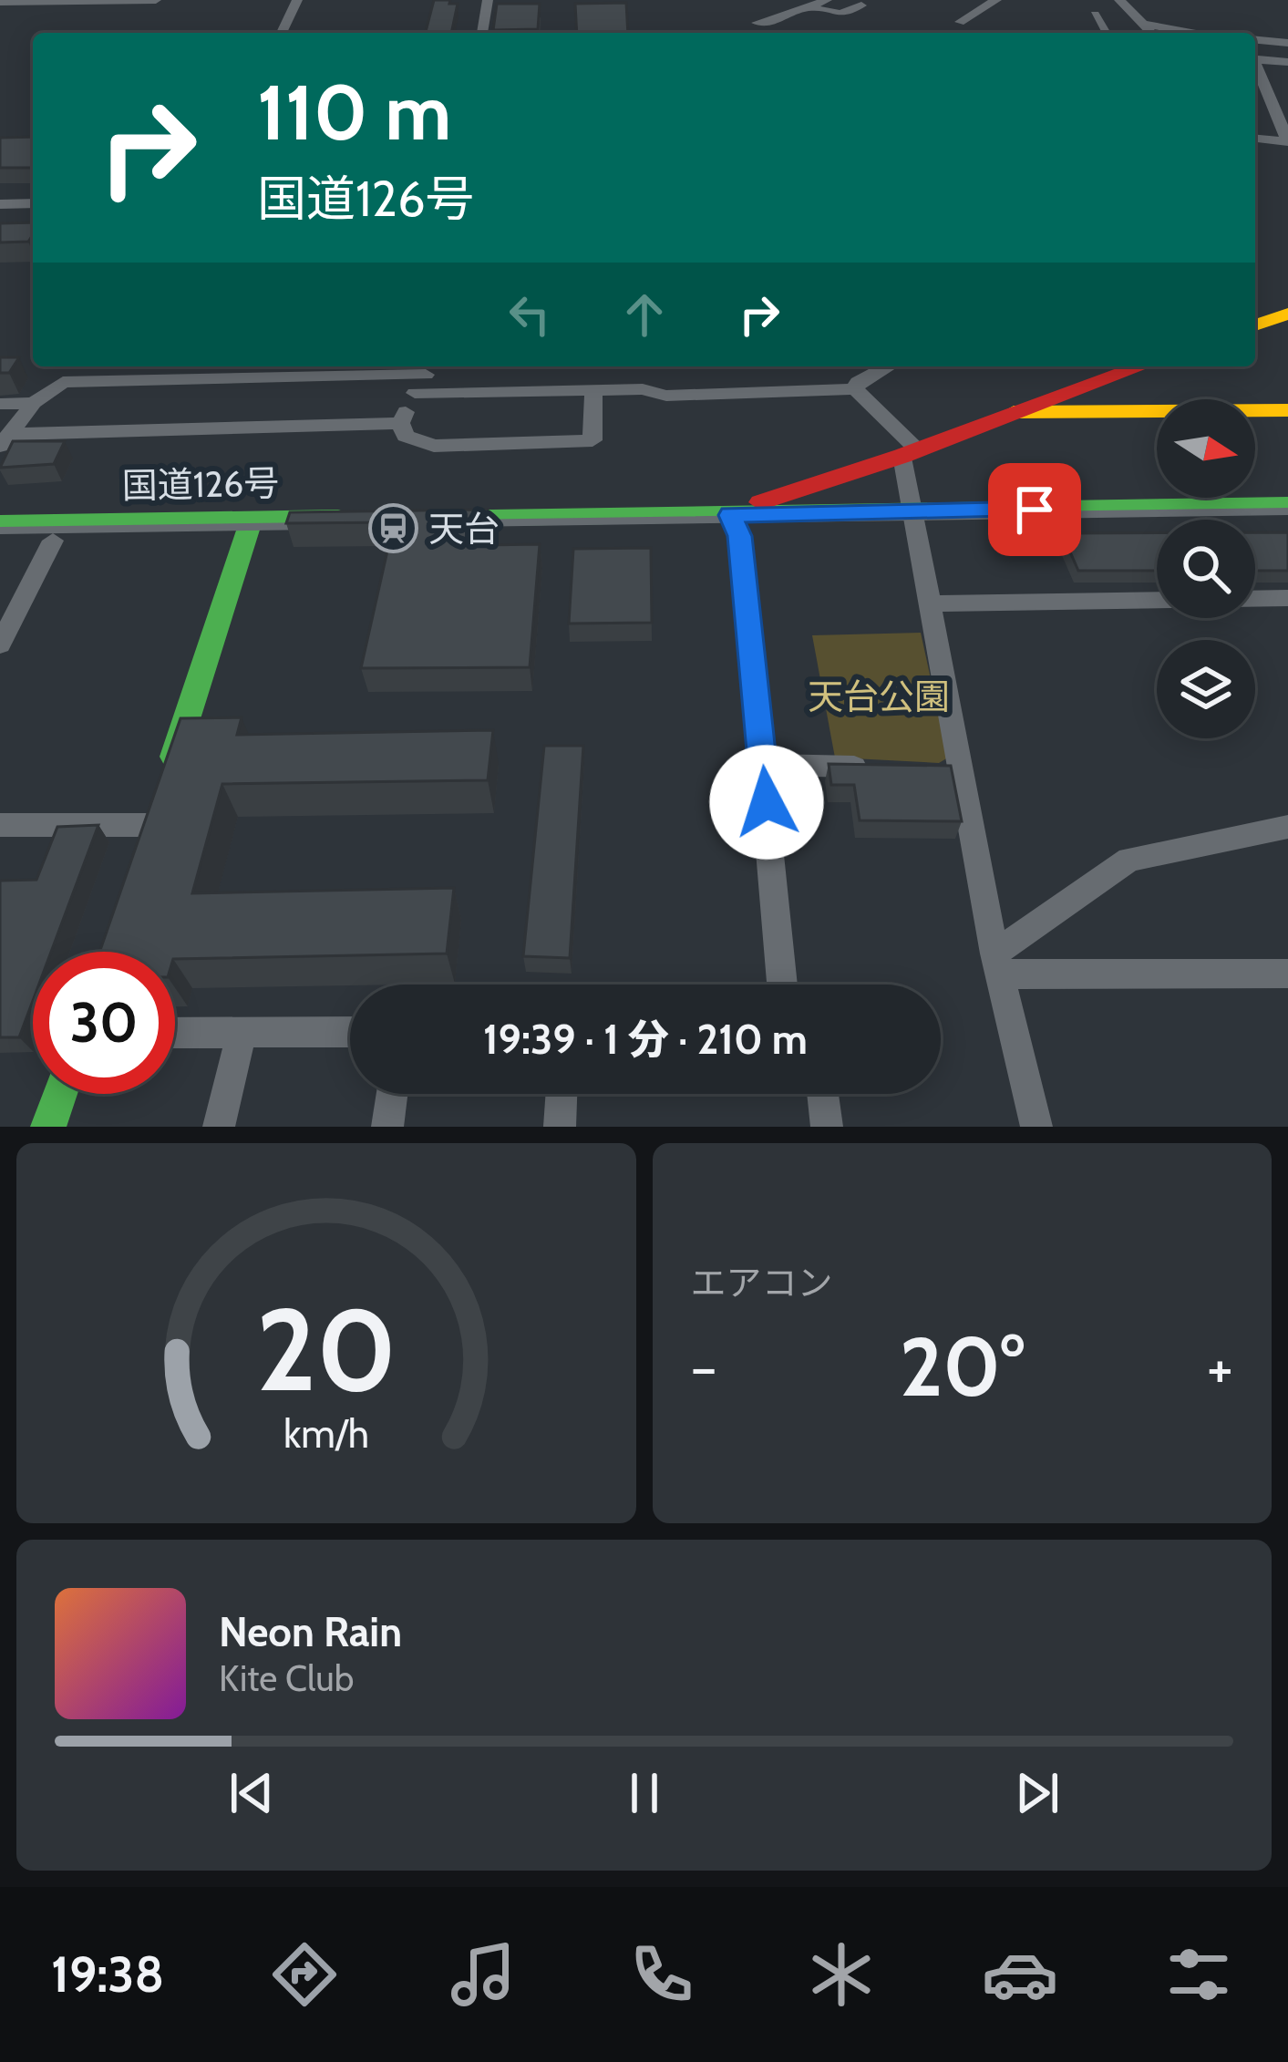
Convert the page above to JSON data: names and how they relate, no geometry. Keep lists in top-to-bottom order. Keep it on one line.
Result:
{"streets":{"main road":["国道126号"]},"parks":["天台公園"],"places":{"station":["天台"]},"north":"right","page":{"turn":["110 m","国道126号"],"limit":"30","trip":"19:39 · 1 分 · 210 m","tile":"エアコン","heat":["−","20°","+"],"song":["Neon Rain","Kite Club"],"tabs":"19:38","gauge":["20","km/h"]}}
